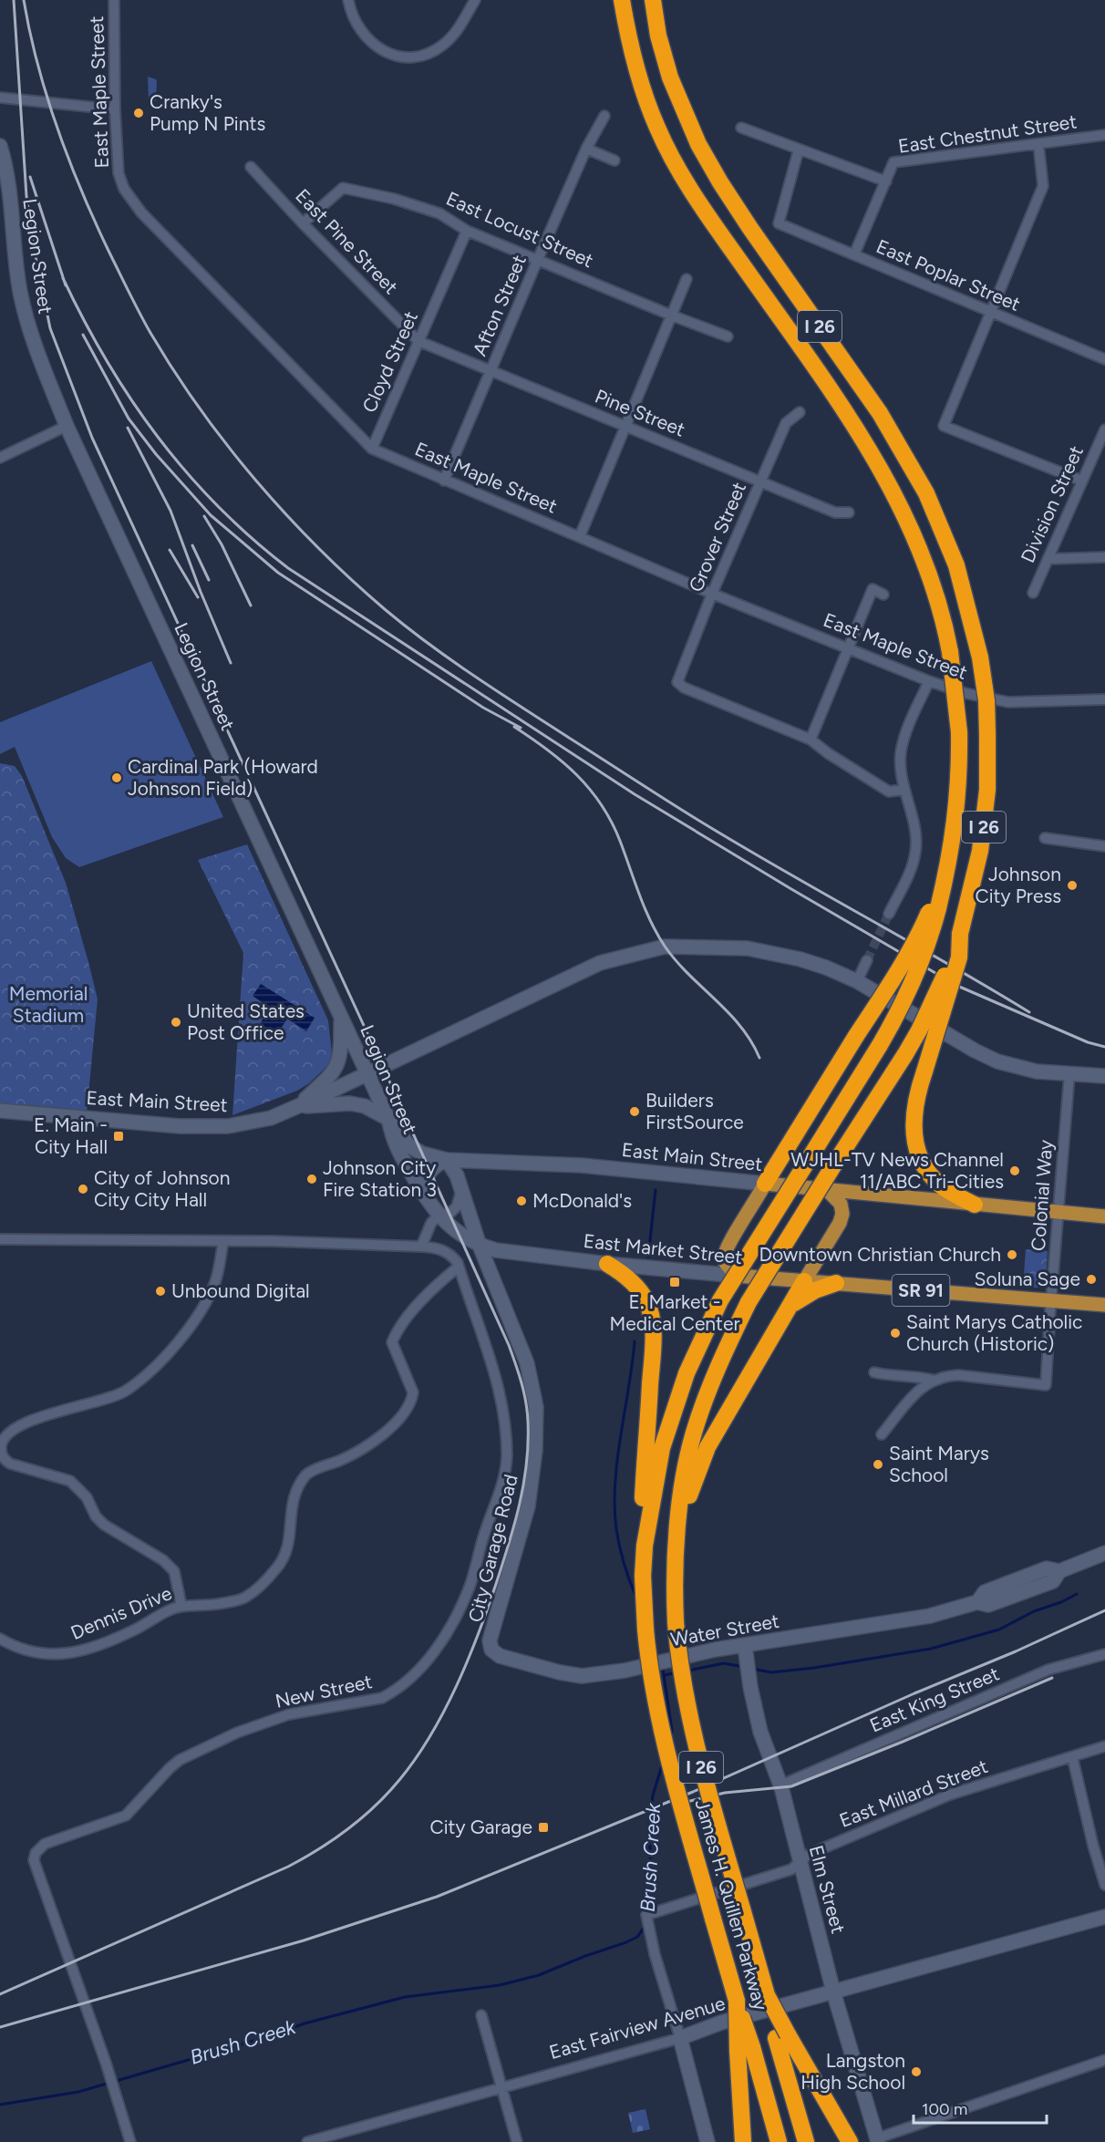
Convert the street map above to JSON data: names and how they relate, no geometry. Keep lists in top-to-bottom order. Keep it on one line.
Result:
{"streets":{"highway":["I 26","James H. Quillen Parkway"],"main road":["Legion Street","East Main Street","East Market Street","SR 91","City Garage Road","Water Street","Elm Street","East Fairview Avenue"],"street":["East Maple Street","East Chestnut Street","East Locust Street","East Pine Street","East Poplar Street","Afton Street","Cloyd Street","Pine Street","Division Street","Grover Street","Colonial Way","Dennis Drive","New Street","East King Street","East Millard Street"]},"crossings":[["East Maple Street","Afton Street"],["East Maple Street","Cloyd Street"],["East Maple Street","Grover Street"],["East Chestnut Street","East Poplar Street"],["East Locust Street","East Pine Street"],["East Locust Street","Afton Street"],["East Locust Street","Cloyd Street"],["East Pine Street","Cloyd Street"],["East Pine Street","Pine Street"],["Legion Street","East Main Street"],["Legion Street","East Market Street"],["Legion Street","City Garage Road"],["Afton Street","Pine Street"],["I 26","James H. Quillen Parkway"],["Cloyd Street","Pine Street"],["Pine Street","Grover Street"],["East Main Street","Colonial Way"],["East Main Street","City Garage Road"],["Colonial Way","East Market Street"],["East Market Street","City Garage Road"],["City Garage Road","Water Street"],["Dennis Drive","New Street"],["Water Street","Elm Street"],["East King Street","Elm Street"],["East Millard Street","Elm Street"],["East Millard Street","East Fairview Avenue"],["Elm Street","East Fairview Avenue"]],"water":["Brush Creek"],"parks":["Memorial Stadium"],"places":{"other":["Cranky's Pump N Pints","Cardinal Park (Howard Johnson Field)","Johnson City Press","United States Post Office","Builders FirstSource","WJHL-TV News Channel 11/ABC Tri-Cities","Johnson City Fire Station 3","City of Johnson City City Hall","McDonald's","Downtown Christian Church","Soluna Sage","Unbound Digital","Saint Marys Catholic Church (Historic)","Saint Marys School","Langston High School"],"transit":["E. Main - City Hall","E. Market - Medical Center","City Garage"]},"scale_bar":"100 m"}
